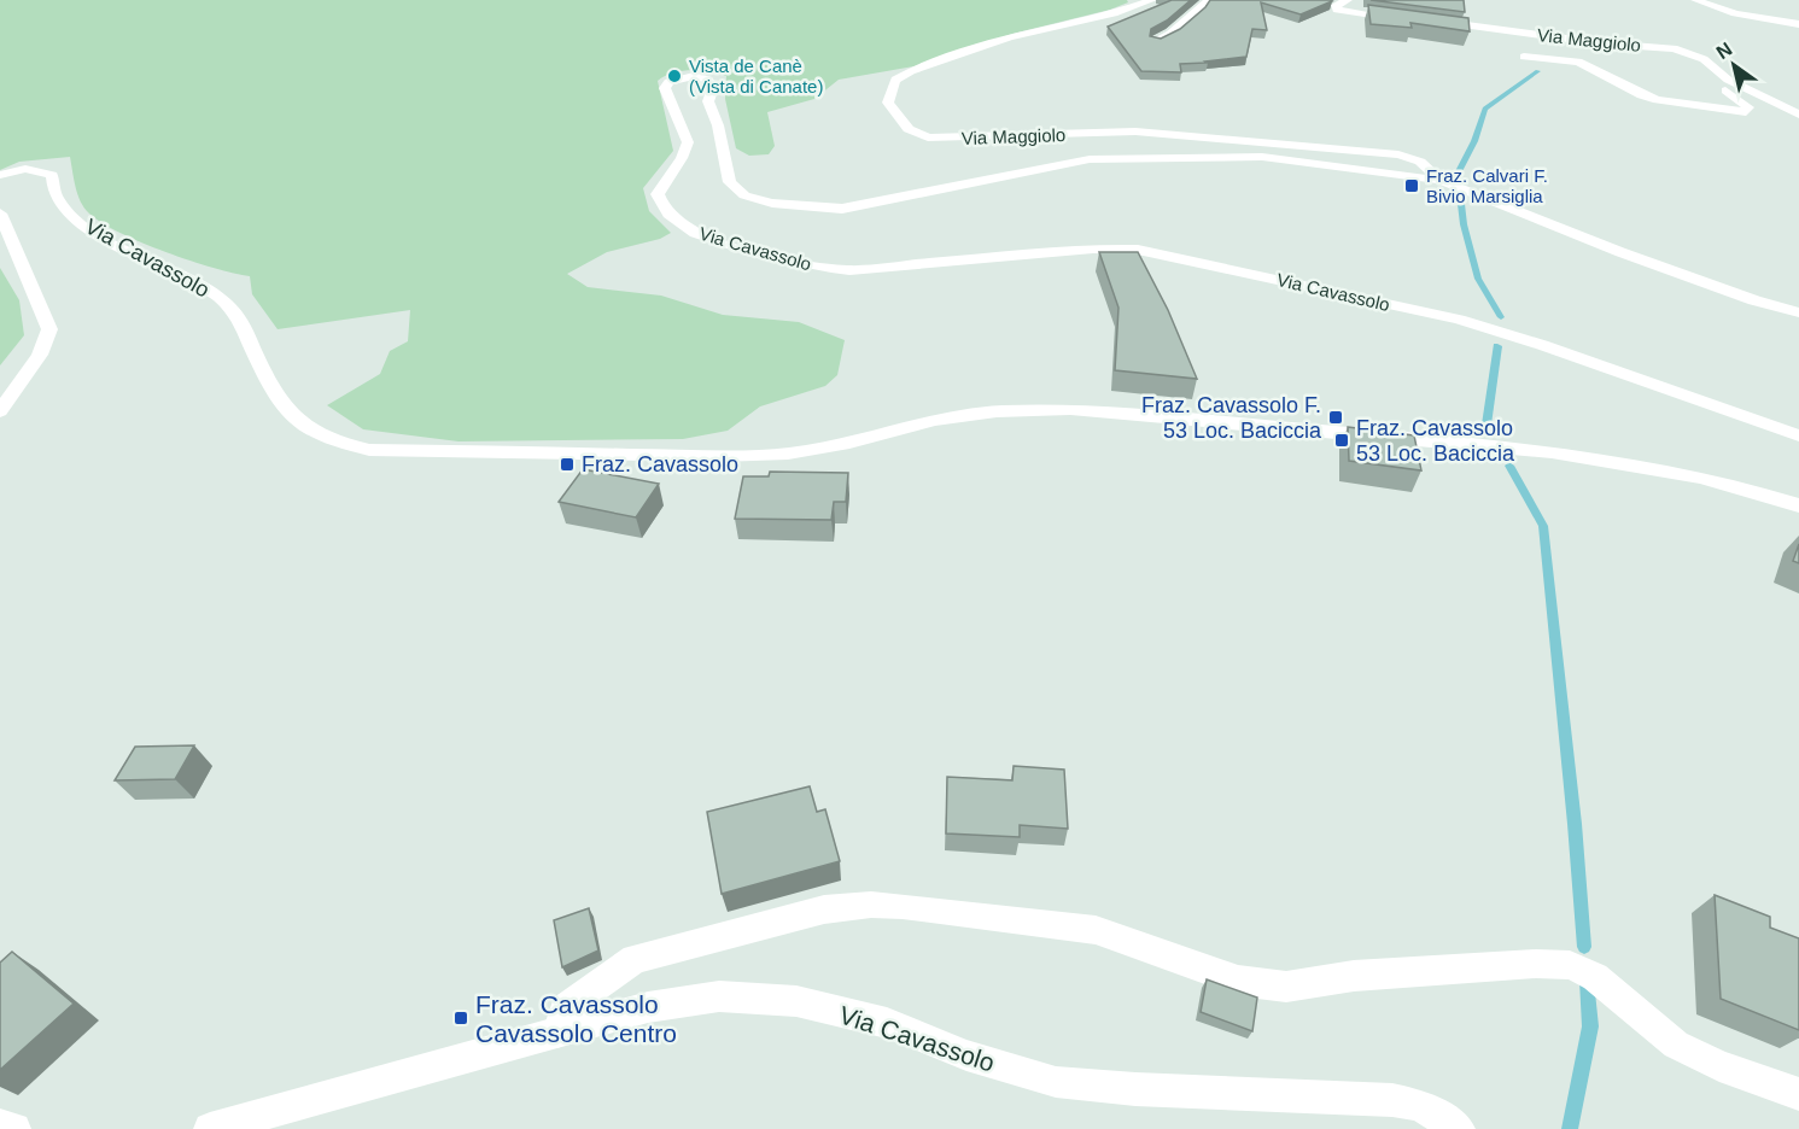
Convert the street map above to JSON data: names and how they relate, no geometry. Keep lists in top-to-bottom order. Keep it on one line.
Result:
{"streets":{"main road":["Via Maggiolo","Via Cavassolo"]},"crossings":[["Via Maggiolo","Via Cavassolo"]],"places":{"other":["Vista de Canè (Vista di Canate)"],"transit":["Fraz. Calvari F. Bivio Marsiglia","Fraz. Cavassolo F. 53 Loc. Baciccia","Fraz. Cavassolo 53 Loc. Baciccia","Fraz. Cavassolo","Fraz. Cavassolo Cavassolo Centro"]},"north":"top left"}
